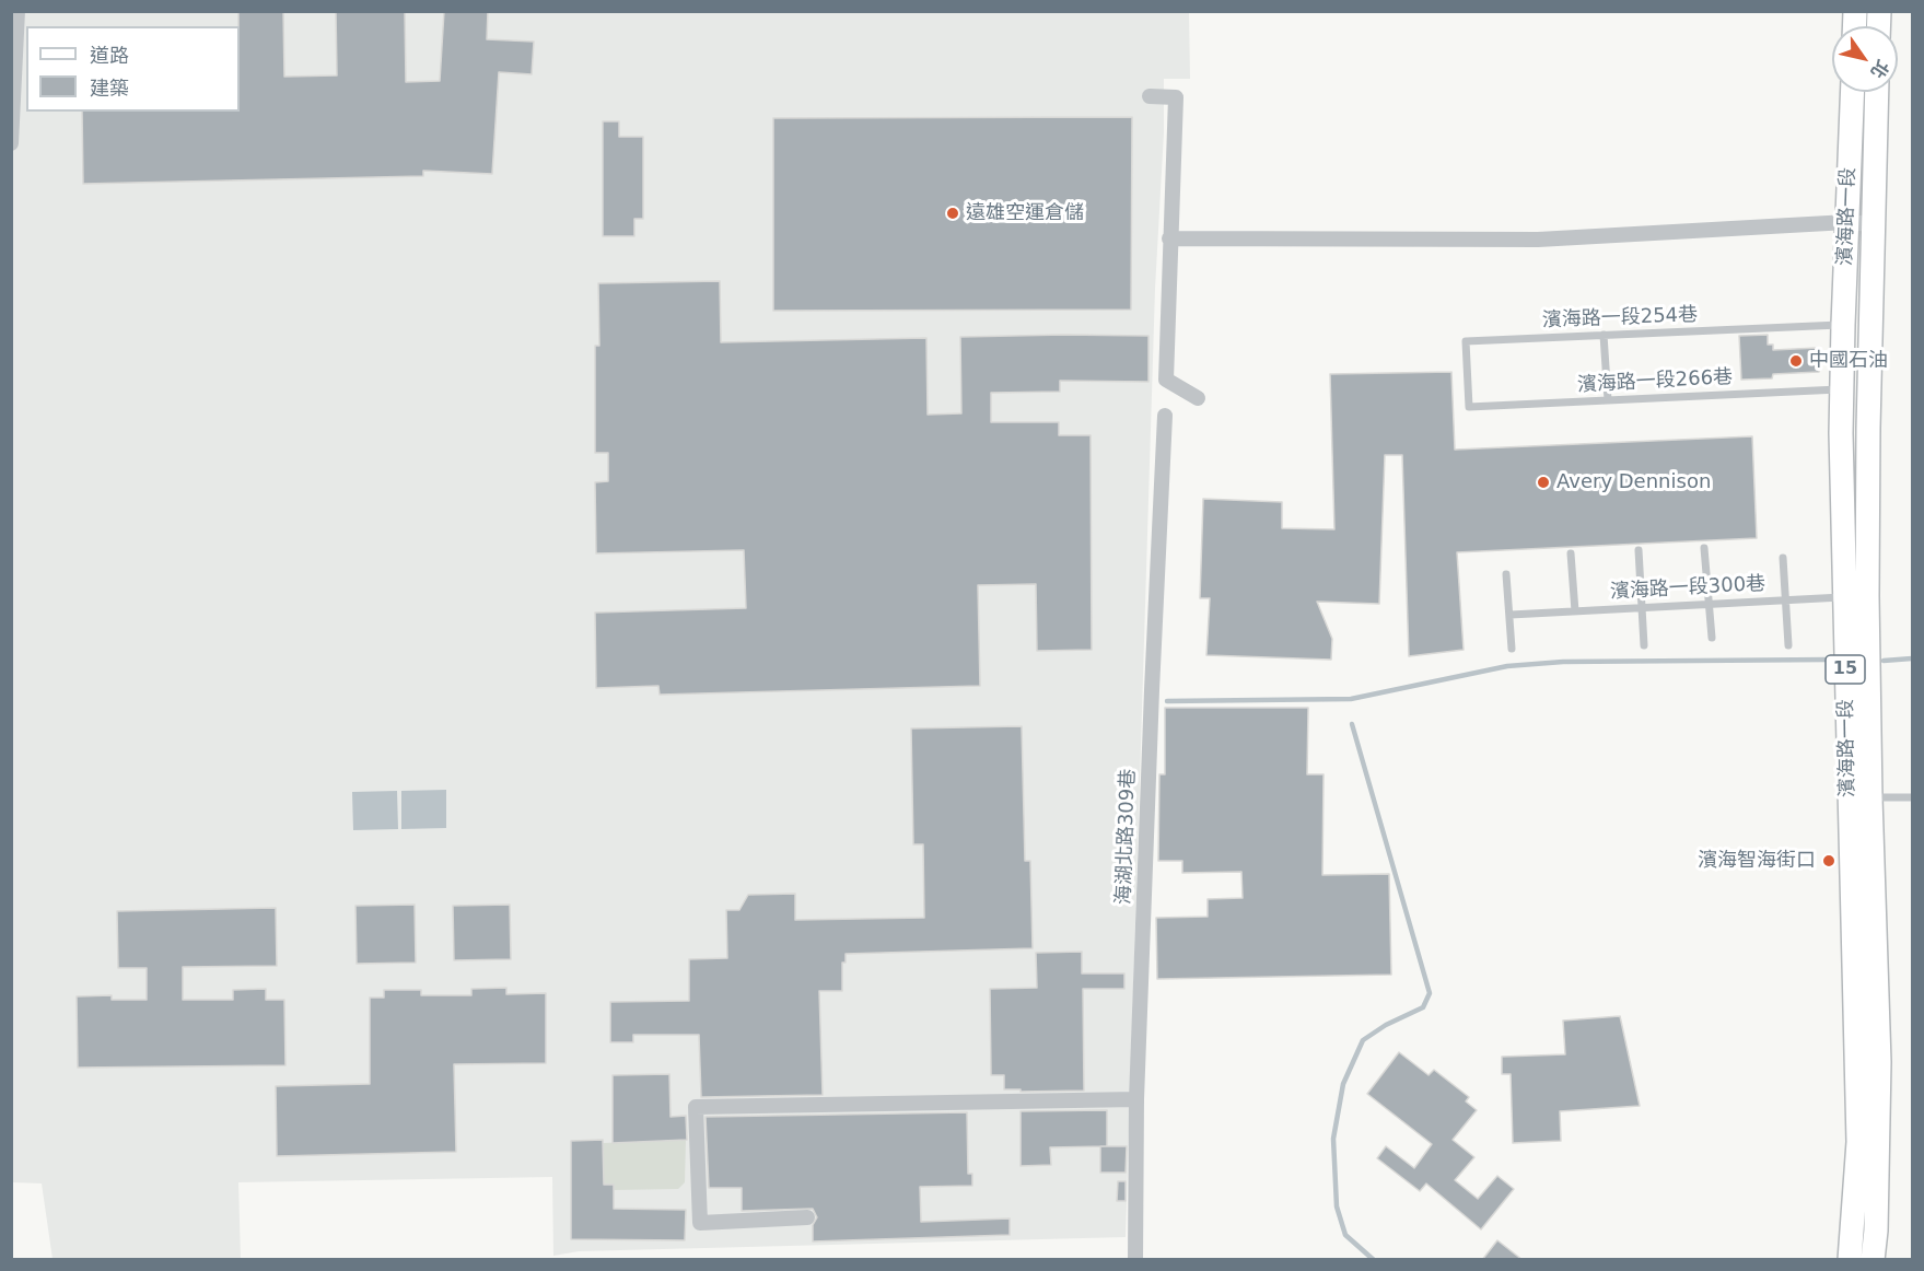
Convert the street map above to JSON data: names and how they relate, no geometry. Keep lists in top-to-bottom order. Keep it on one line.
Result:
{"streets":{"main road":["濱海路一段","15"],"street":["海湖北路309巷"],"lane":["濱海路一段254巷","濱海路一段266巷","濱海路一段300巷"]},"crossings":[["濱海路一段","濱海路一段254巷"],["濱海路一段","濱海路一段266巷"],["濱海路一段","濱海路一段300巷"],["濱海路一段254巷","濱海路一段266巷"]],"places":["遠雄空運倉儲","中國石油","Avery Dennison","濱海智海街口"],"legend":["道路","建築"],"north":"bottom right"}
